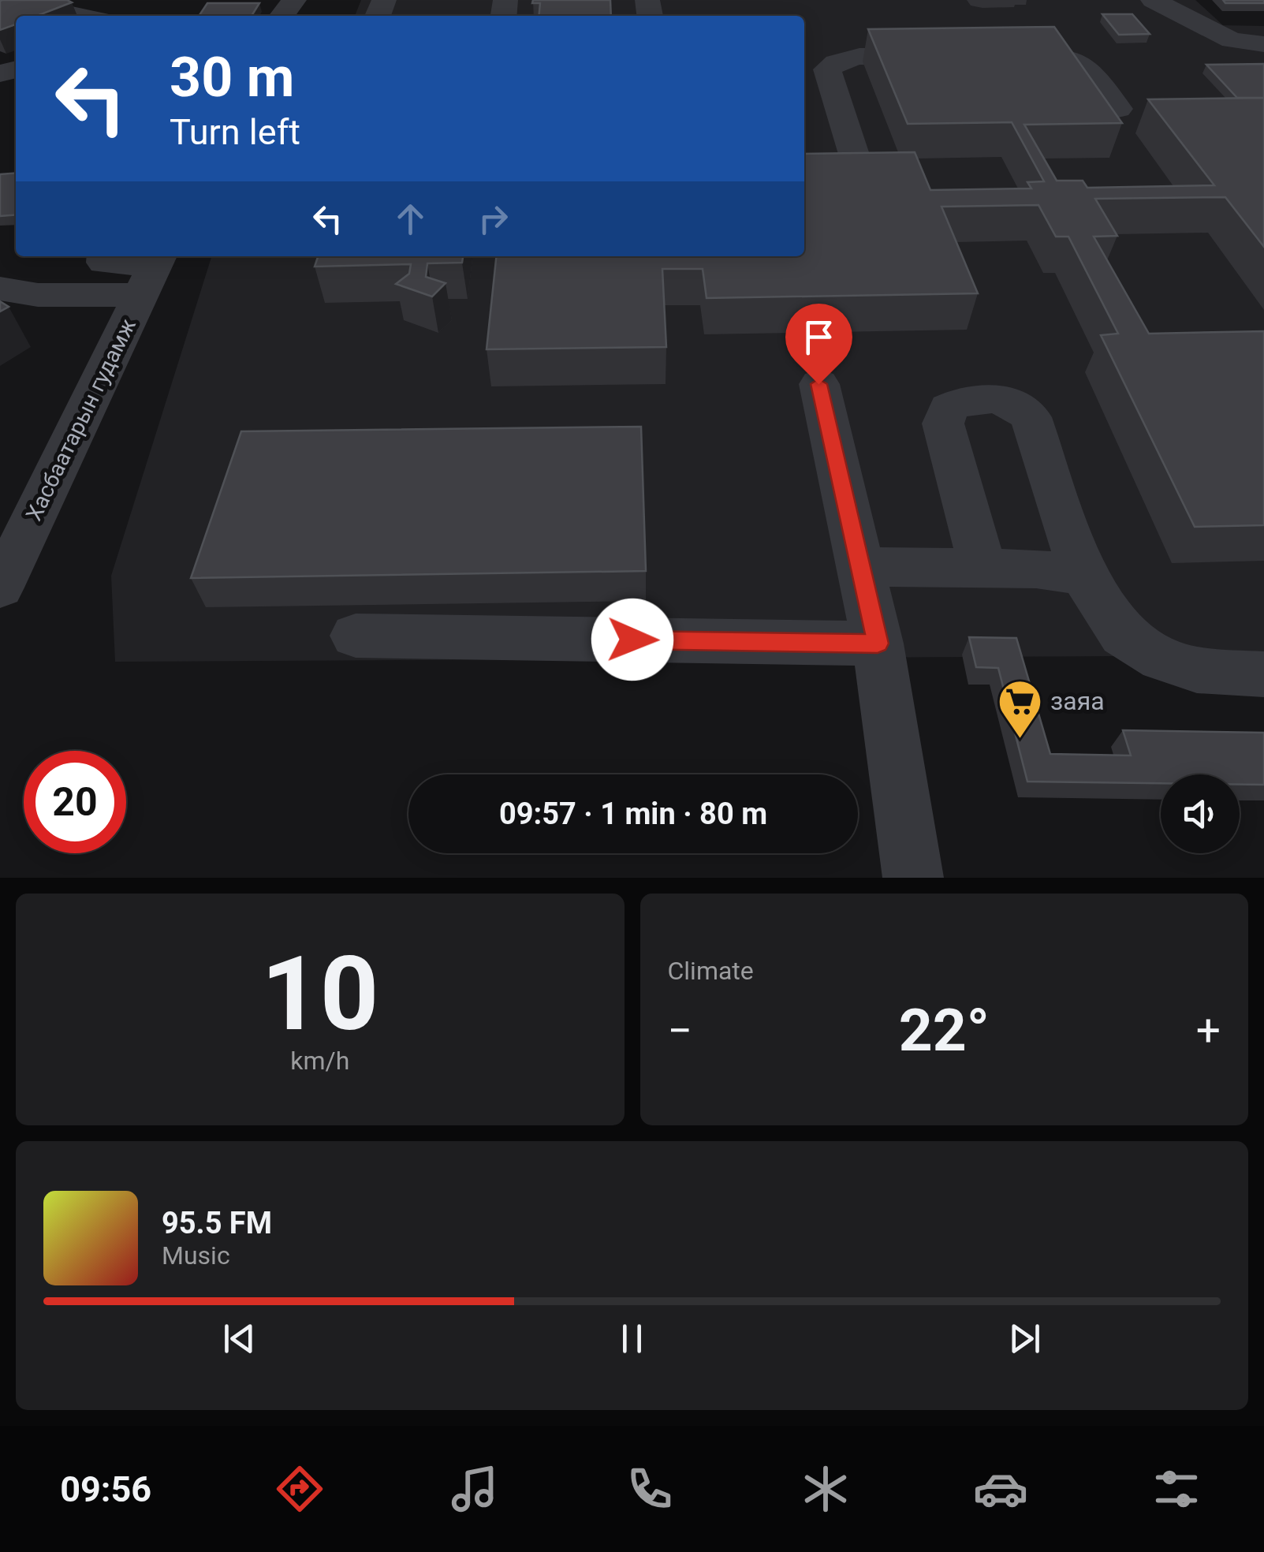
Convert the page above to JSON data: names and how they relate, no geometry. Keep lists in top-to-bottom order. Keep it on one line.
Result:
{"streets":{"street":["Хасбаатарын гудамж"]},"places":{"supermarket":["заяа"]},"page":{"turn":["30 m","Turn left"],"limit":"20","trip":"09:57 · 1 min · 80 m","tile":[["10","km/h"],"Climate"],"heat":["−","22°","+"],"song":["95.5 FM","Music"],"tabs":"09:56"}}
